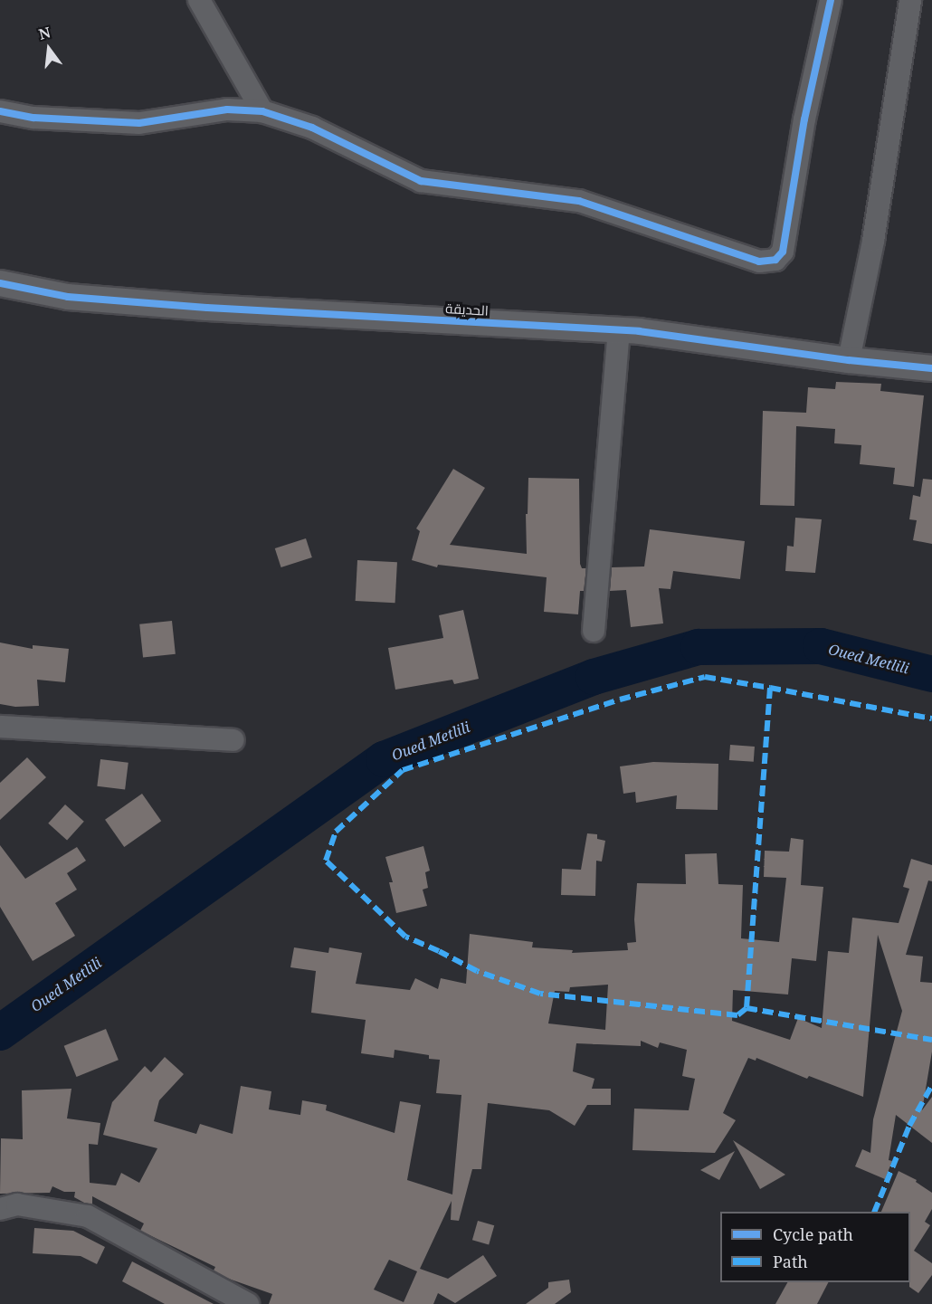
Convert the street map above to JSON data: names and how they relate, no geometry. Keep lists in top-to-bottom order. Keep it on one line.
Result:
{"streets":{"street":["الحديقة"]},"water":["Oued Metlili"],"legend":["Cycle path","Path"],"north":"top"}
